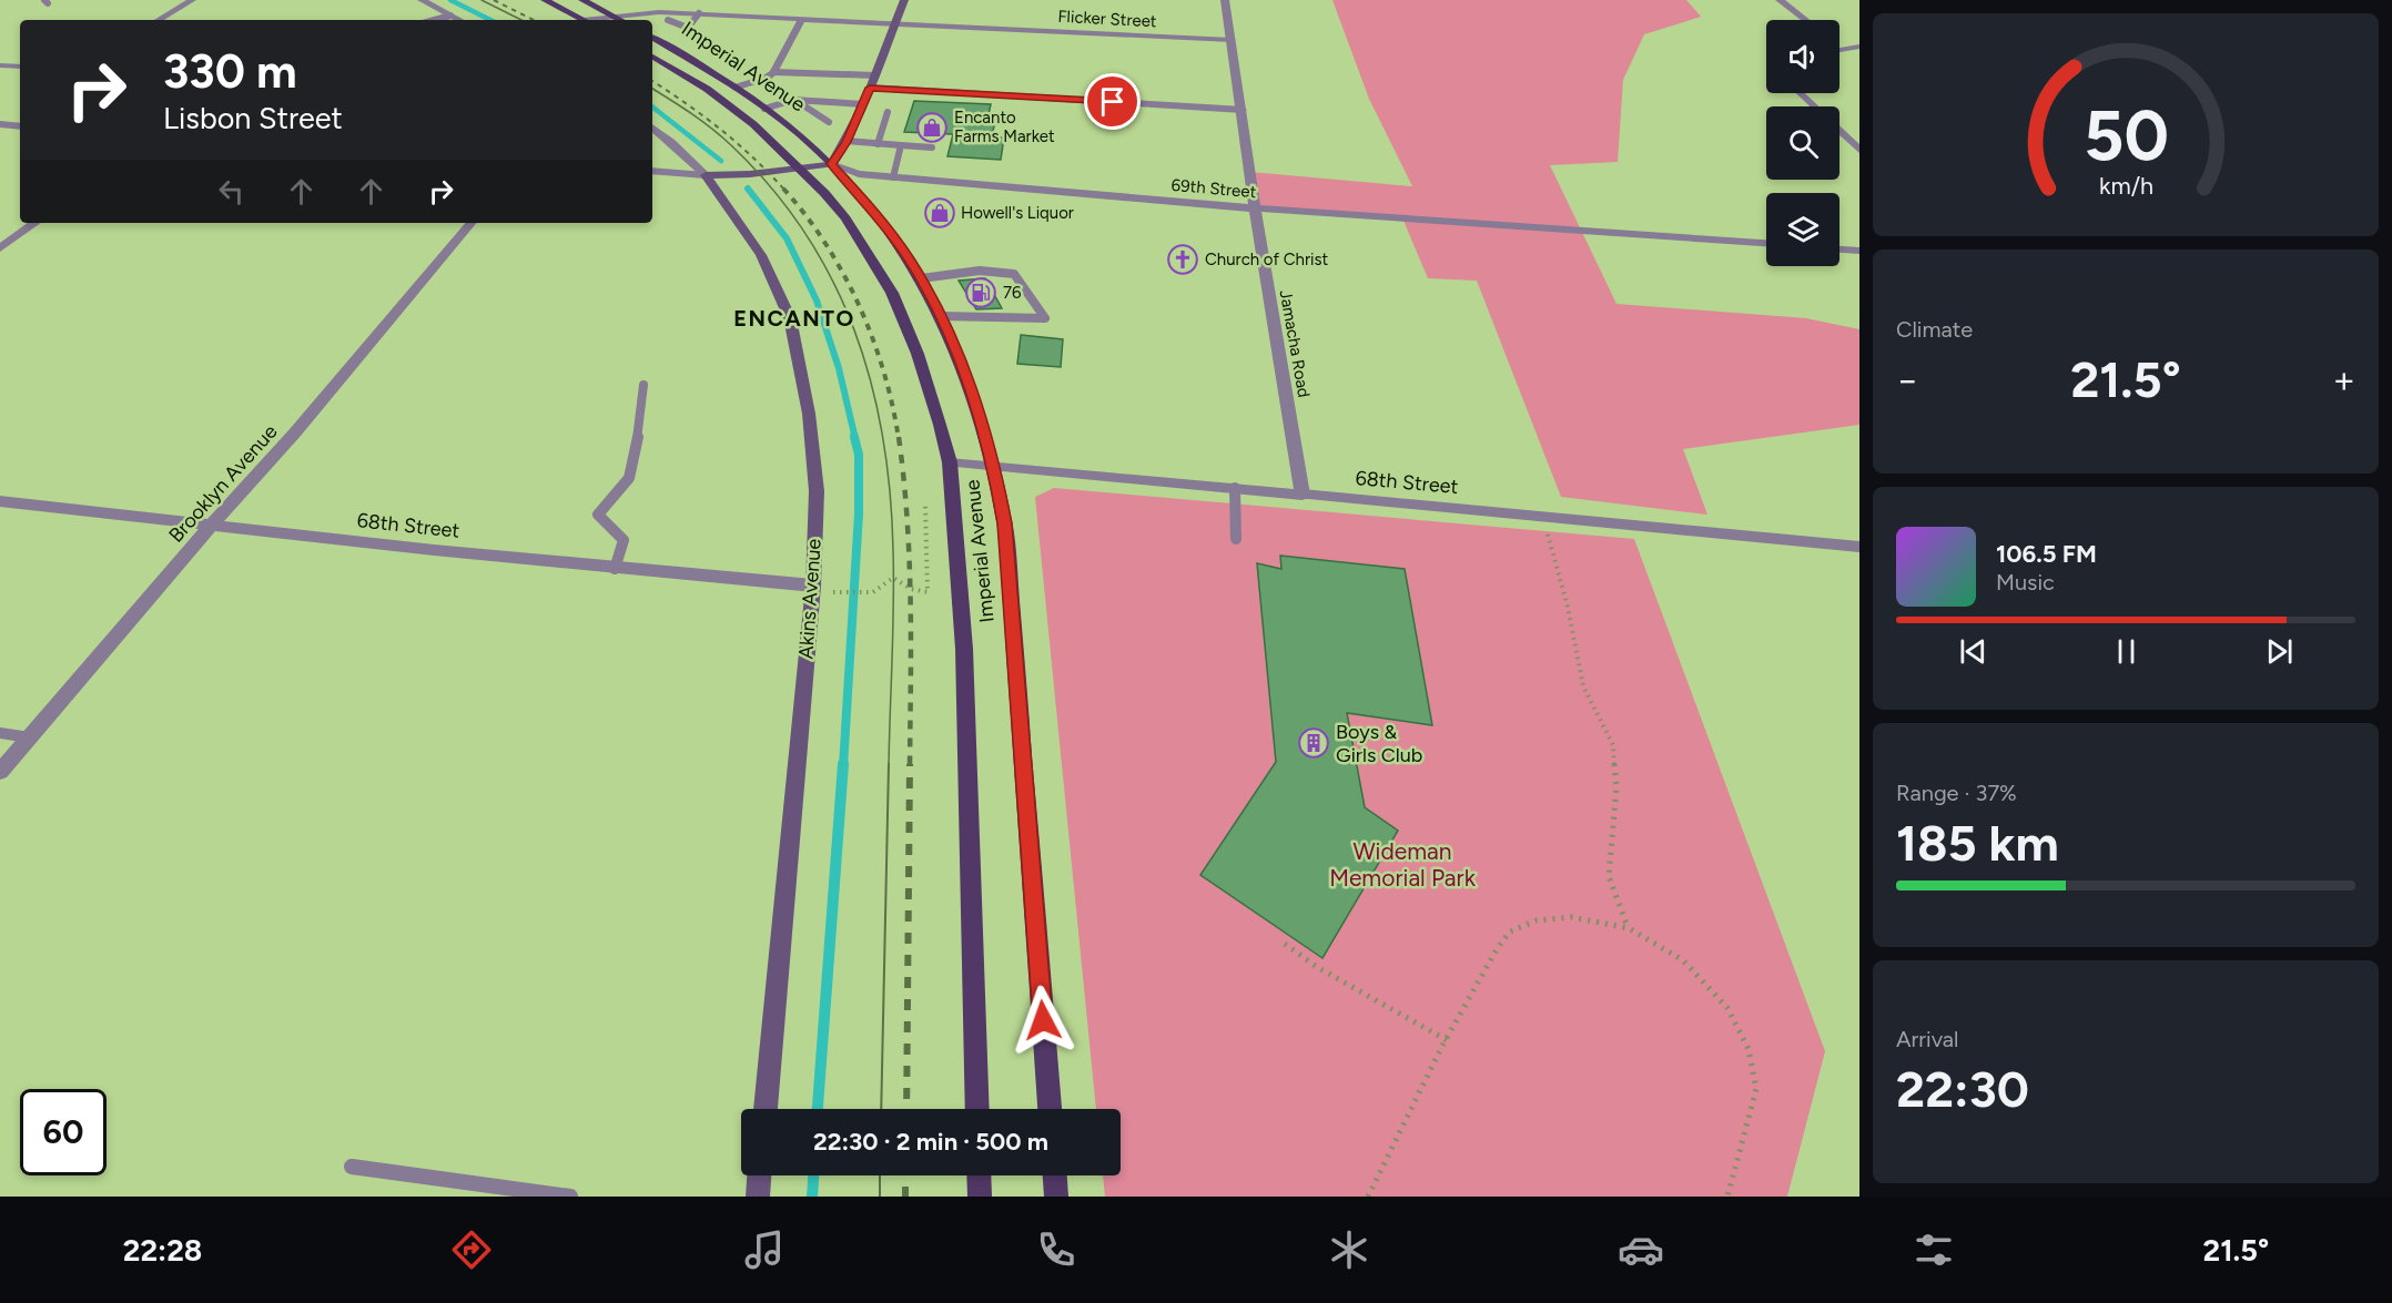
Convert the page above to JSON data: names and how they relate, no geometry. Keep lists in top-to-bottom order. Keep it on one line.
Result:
{"streets":{"main road":["Imperial Avenue","69th Street","Akins Avenue"],"street":["Flicker Street","Jamacha Road","68th Street","Brooklyn Avenue"]},"crossings":[["Flicker Street","Jamacha Road"],["Imperial Avenue","69th Street"],["Imperial Avenue","68th Street"],["69th Street","Jamacha Road"],["69th Street","Akins Avenue"],["Jamacha Road","68th Street"],["68th Street","Brooklyn Avenue"],["68th Street","Akins Avenue"]],"districts":["ENCANTO"],"parks":["Wideman Memorial Park"],"places":{"shop":["Encanto Farms Market","Howell's Liquor"],"church":["Church of Christ"],"fuel station":["76"],"building":["Boys & Girls Club"]},"page":{"turn":["330 m","Lisbon Street"],"tile":["Climate",["Range · 37%","185 km"],["Arrival","22:30"]],"heat":["−","21.5°","+"],"song":["106.5 FM","Music"],"limit":"60","trip":"22:30 · 2 min · 500 m","tabs":["22:28","21.5°"],"gauge":["50","km/h"]}}
